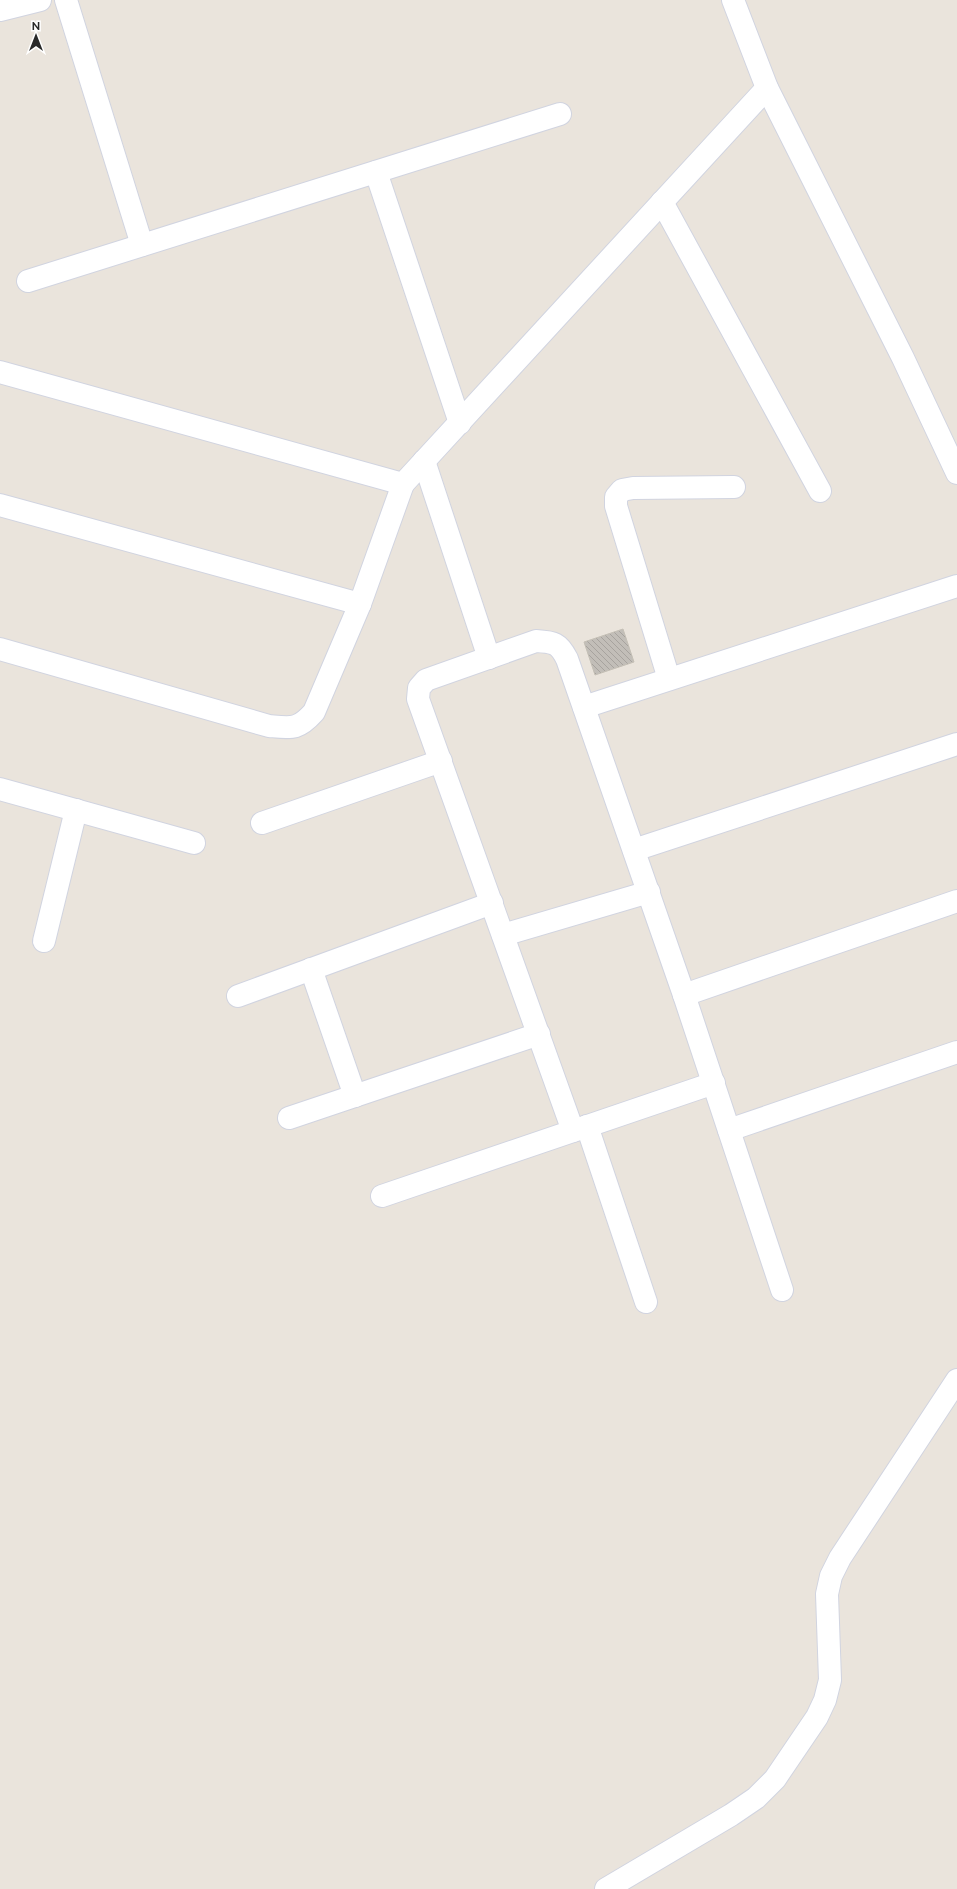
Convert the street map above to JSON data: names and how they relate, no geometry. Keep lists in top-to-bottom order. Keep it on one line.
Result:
{"north":"top"}
